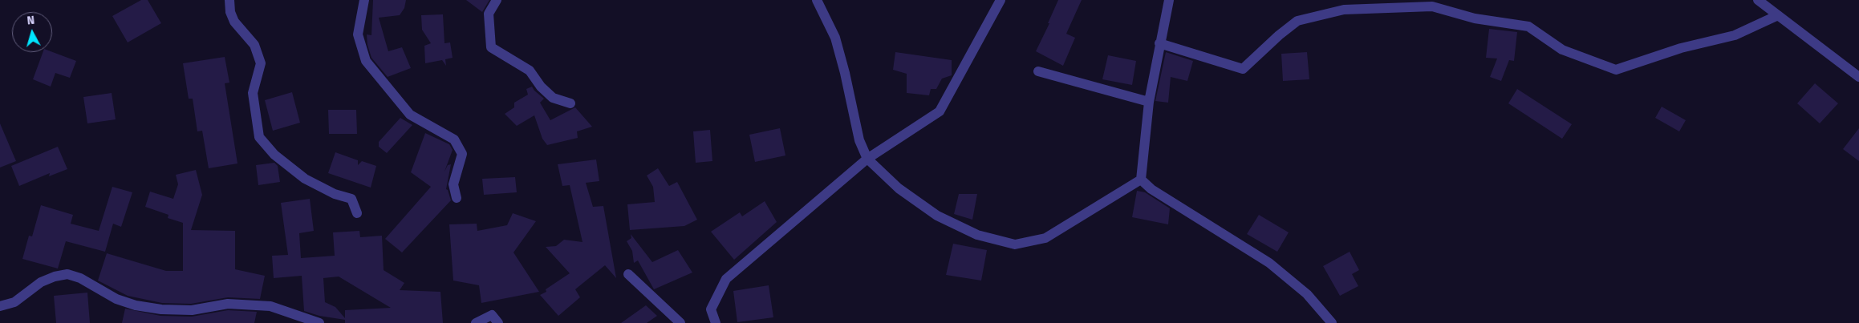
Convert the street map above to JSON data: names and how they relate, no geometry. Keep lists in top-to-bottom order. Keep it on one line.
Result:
{"north":"top"}
